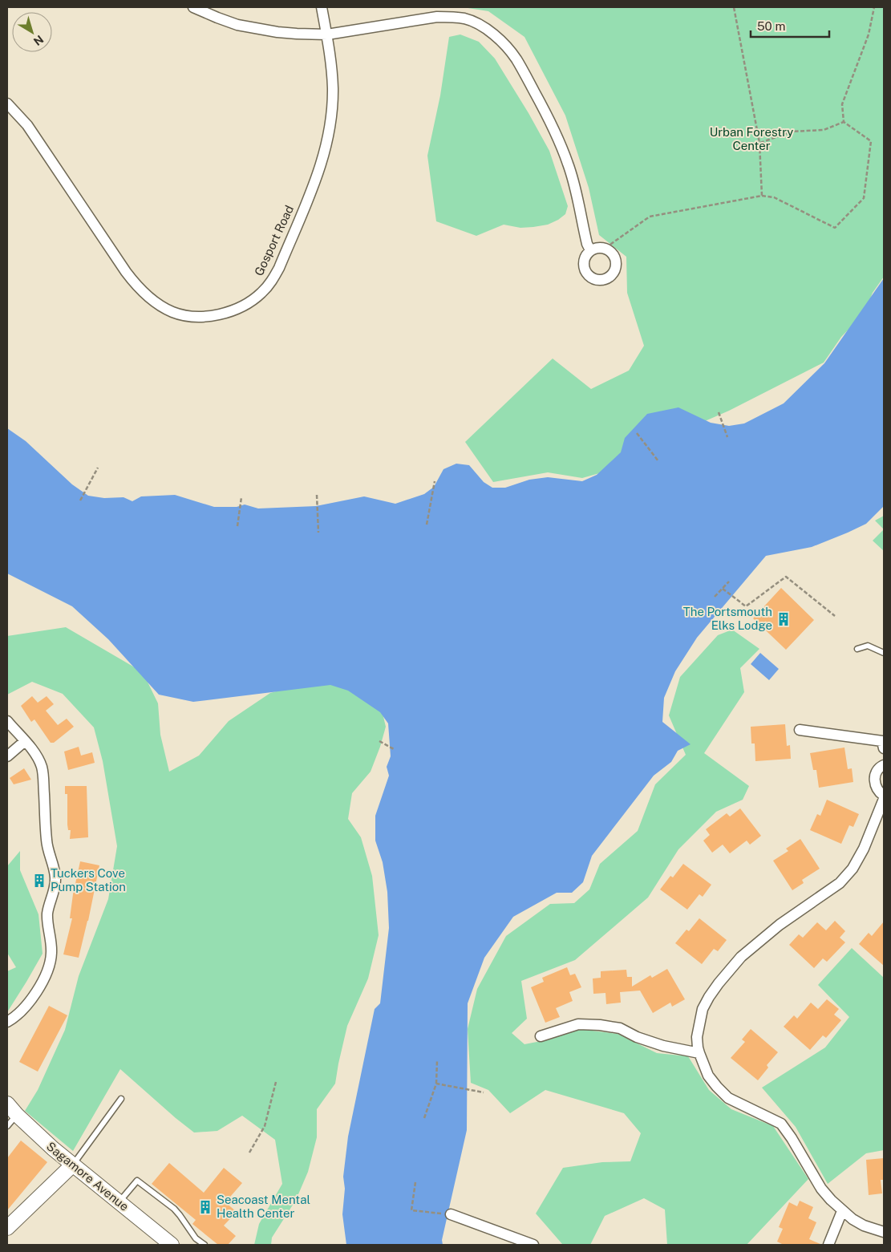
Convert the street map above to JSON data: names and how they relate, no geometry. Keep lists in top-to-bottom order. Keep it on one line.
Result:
{"streets":{"main road":["Sagamore Avenue"],"street":["Gosport Road"]},"parks":["Urban Forestry Center"],"places":{"building":["The Portsmouth Elks Lodge","Tuckers Cove Pump Station","Seacoast Mental Health Center"]},"scale_bar":"50 m","north":"bottom right"}
